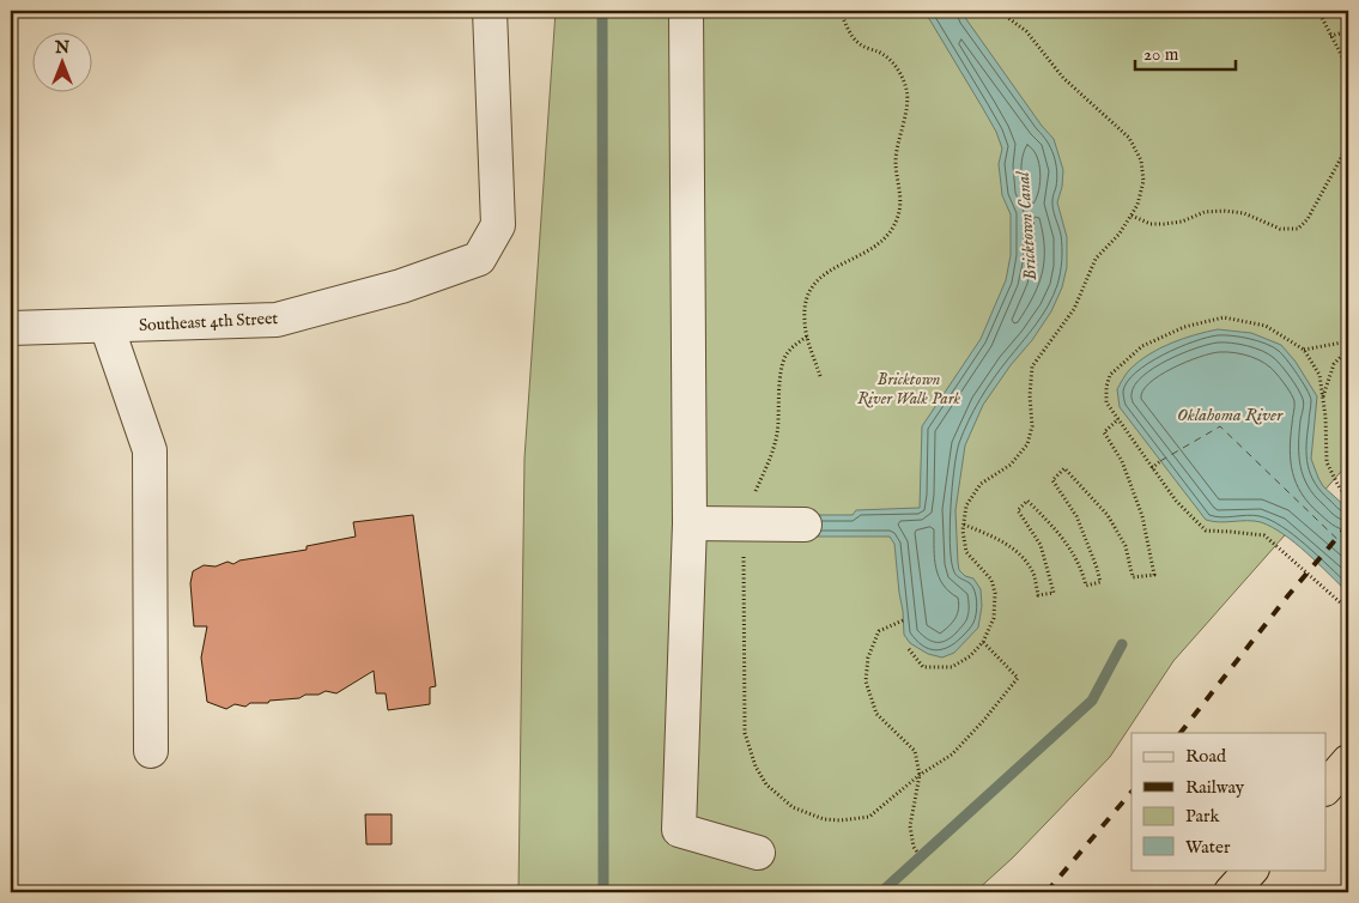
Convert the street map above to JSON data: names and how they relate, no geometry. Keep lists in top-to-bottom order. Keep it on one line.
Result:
{"streets":{"street":["Southeast 4th Street"]},"water":["Bricktown Canal","Oklahoma River"],"parks":["Bricktown River Walk Park"],"legend":["Road","Railway","Park","Water"],"scale_bar":"20 m","north":"top"}
